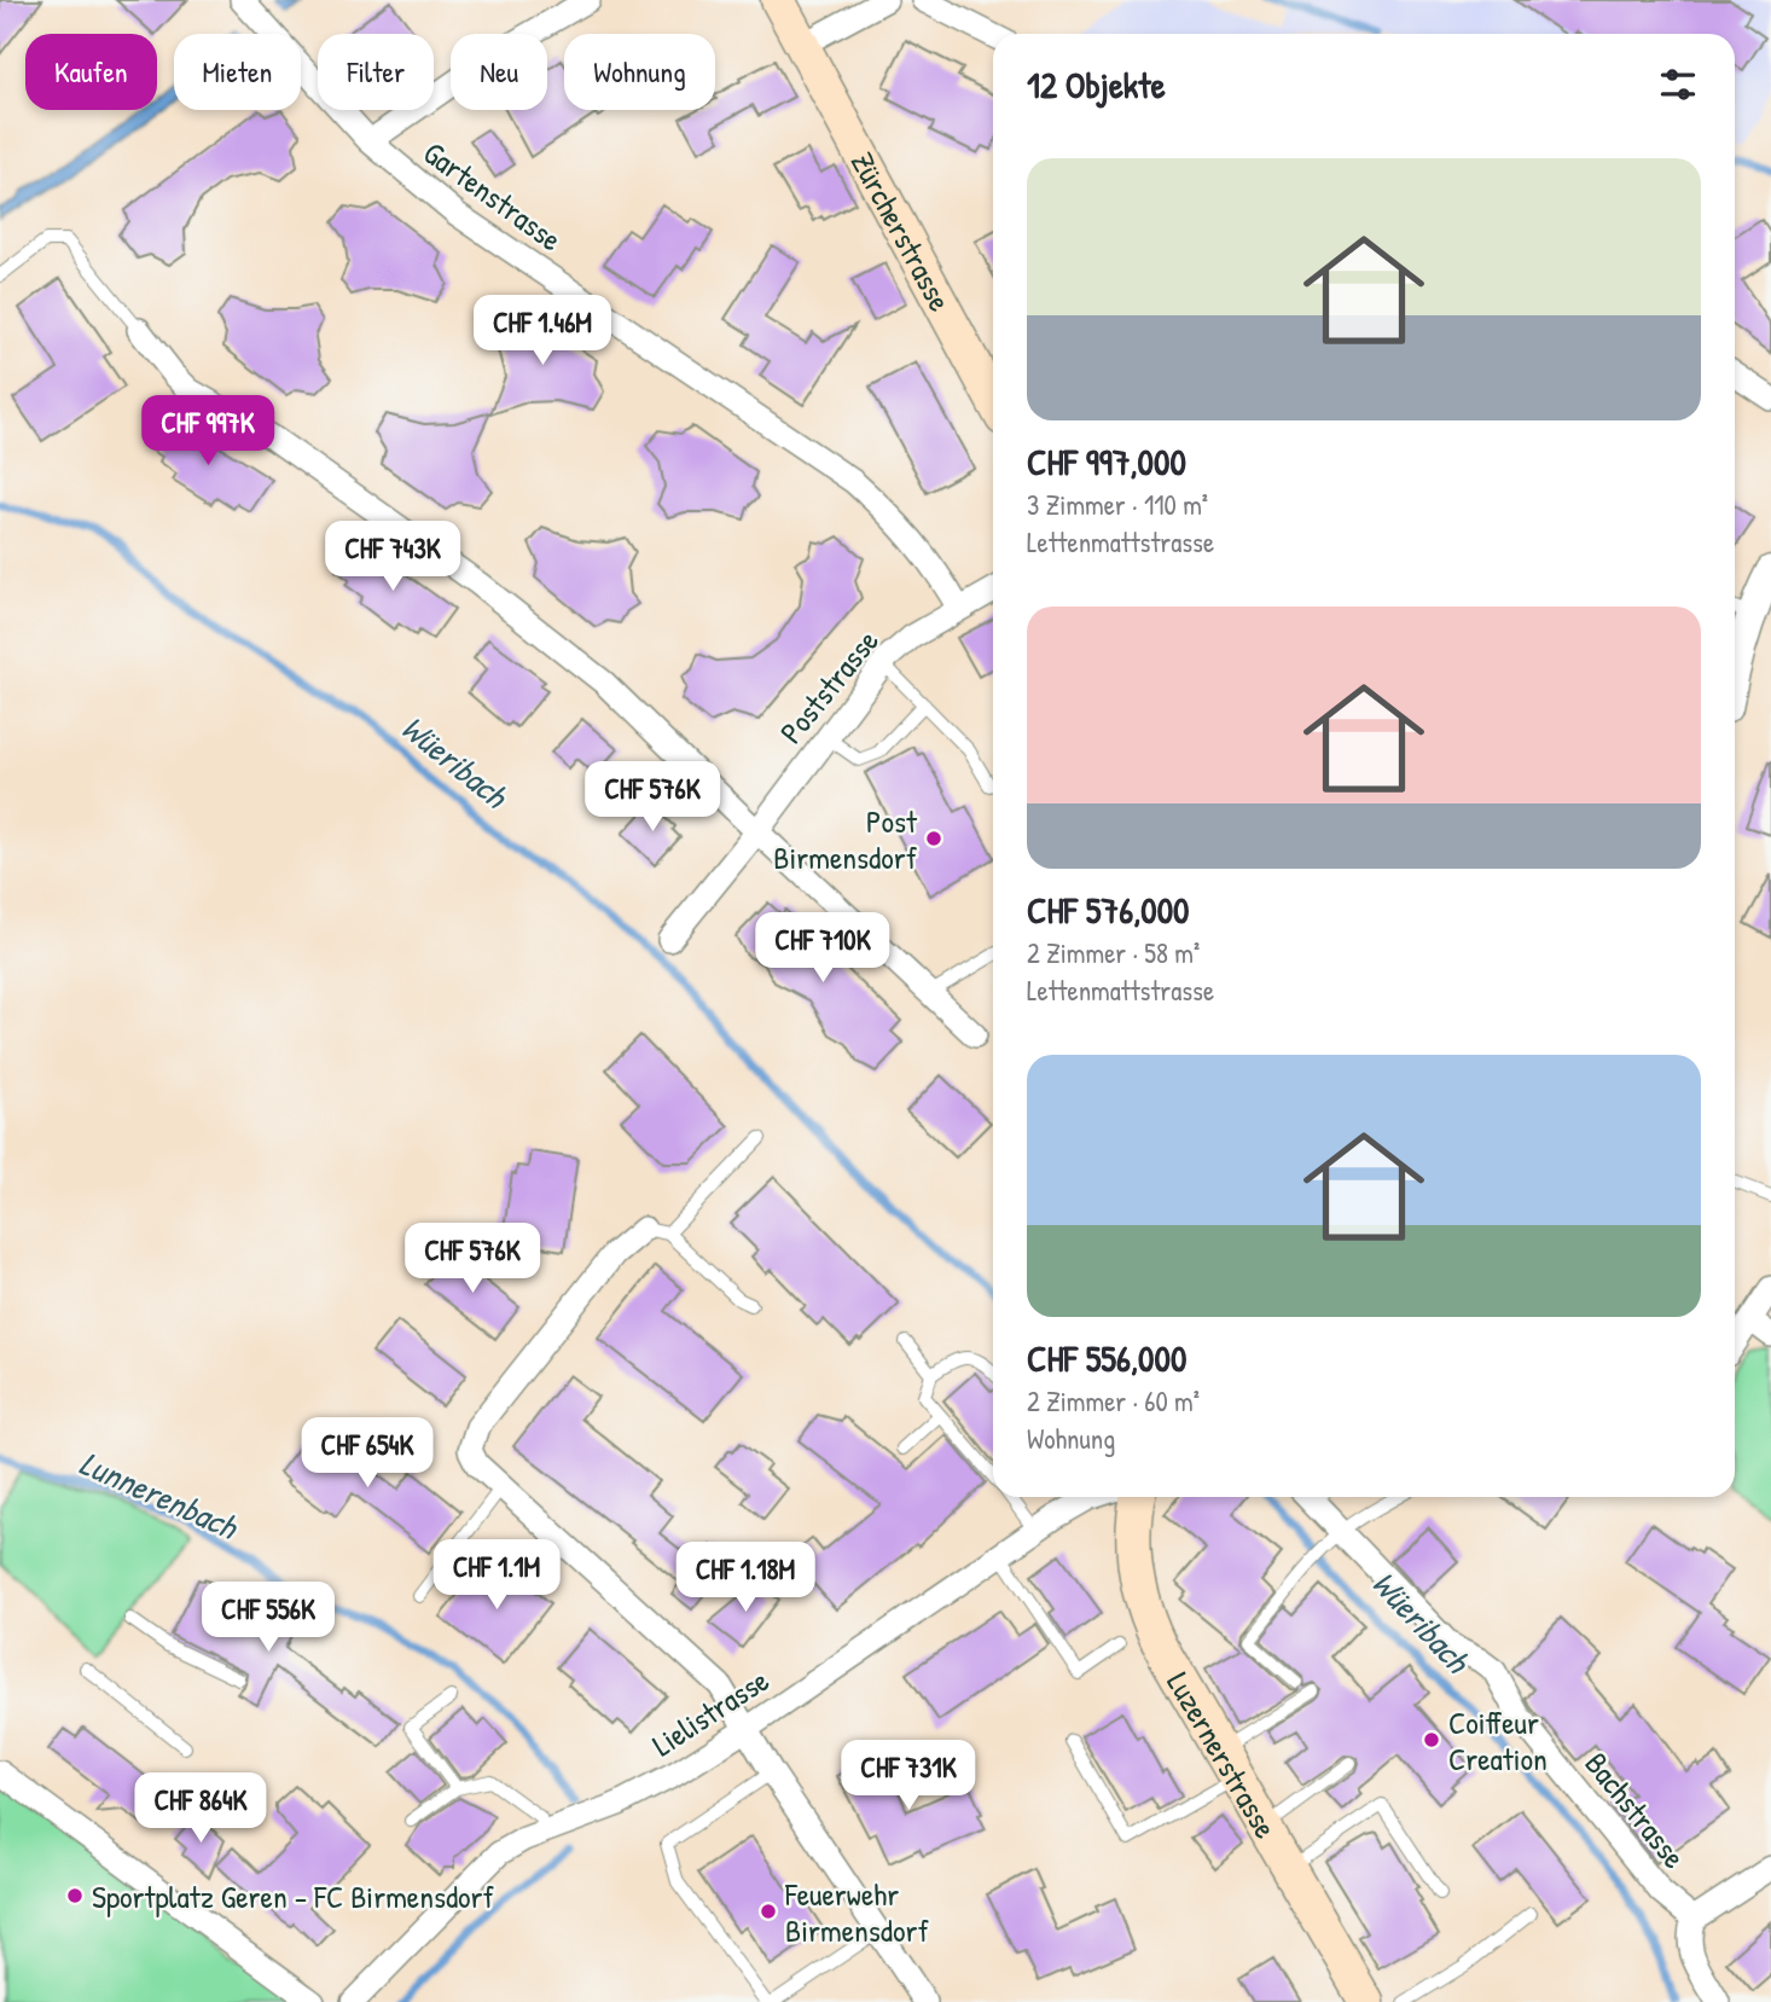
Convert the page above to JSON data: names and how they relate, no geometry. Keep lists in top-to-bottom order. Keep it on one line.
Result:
{"streets":{"main road":["Zürcherstrasse","Luzernerstrasse"],"street":["Gartenstrasse","Poststrasse","Lielistrasse","Bachstrasse"]},"crossings":[["Gartenstrasse","Poststrasse"]],"water":["Wüeribach","Lunnerenbach"],"places":["Post Birmensdorf","Coiffeur Creation","Sportplatz Geren - FC Birmensdorf","Feuerwehr Birmensdorf"],"page":{"chip":["Kaufen","Mieten","Filter","Neu","Wohnung"],"heading":"12 Objekte","list":[{"name":"CHF 997,000","note":"3 Zimmer · 110 m² · Lettenmattstrasse"},{"name":"CHF 576,000","note":"2 Zimmer · 58 m² · Lettenmattstrasse"},{"name":"CHF 556,000","note":"2 Zimmer · 60 m² · Wohnung"}],"price":["CHF 1.46M","CHF 997K","CHF 743K","CHF 576K","CHF 710K","CHF 576K","CHF 654K","CHF 1.1M","CHF 1.18M","CHF 556K","CHF 731K","CHF 864K"]}}
